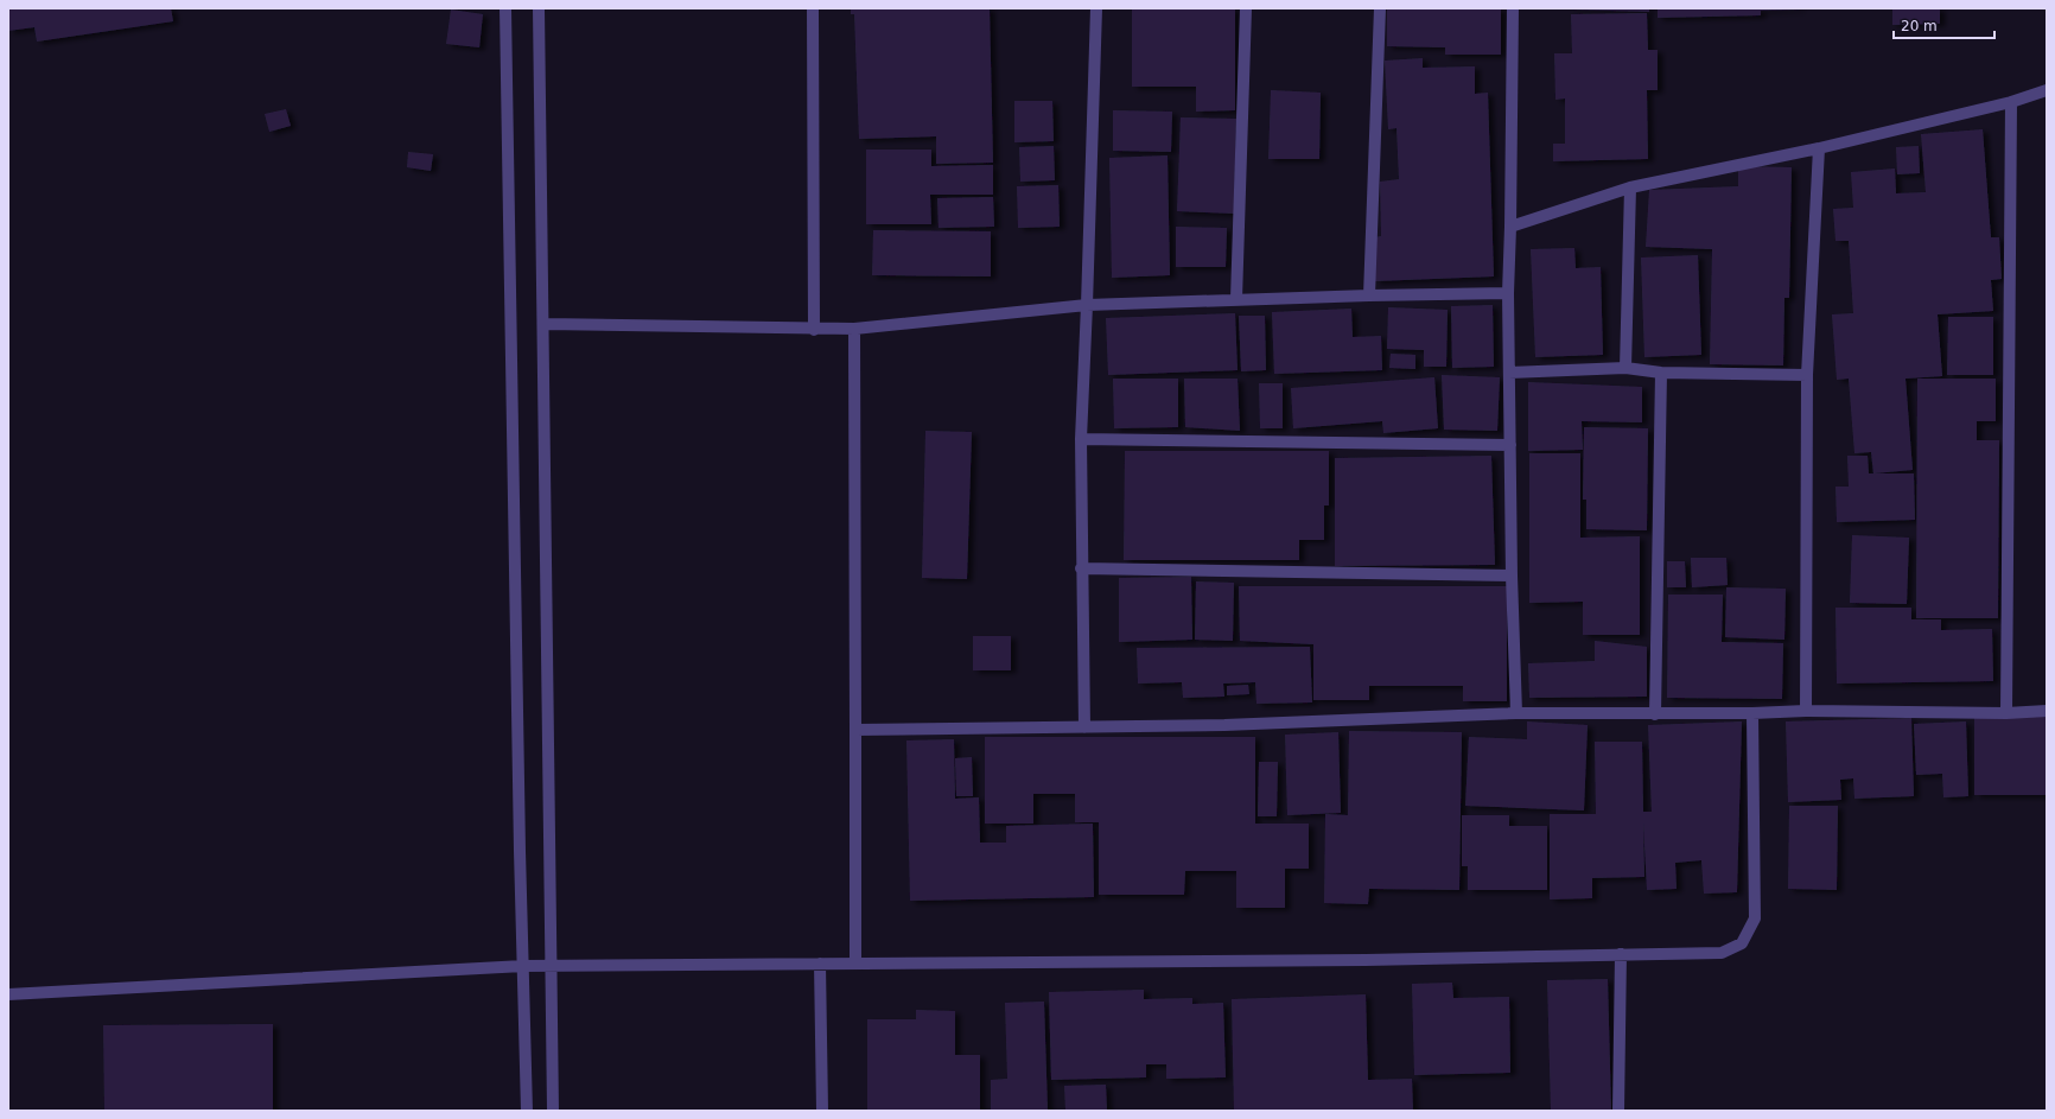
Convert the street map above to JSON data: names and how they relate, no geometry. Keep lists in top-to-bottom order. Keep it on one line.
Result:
{"scale_bar":"20 m"}
